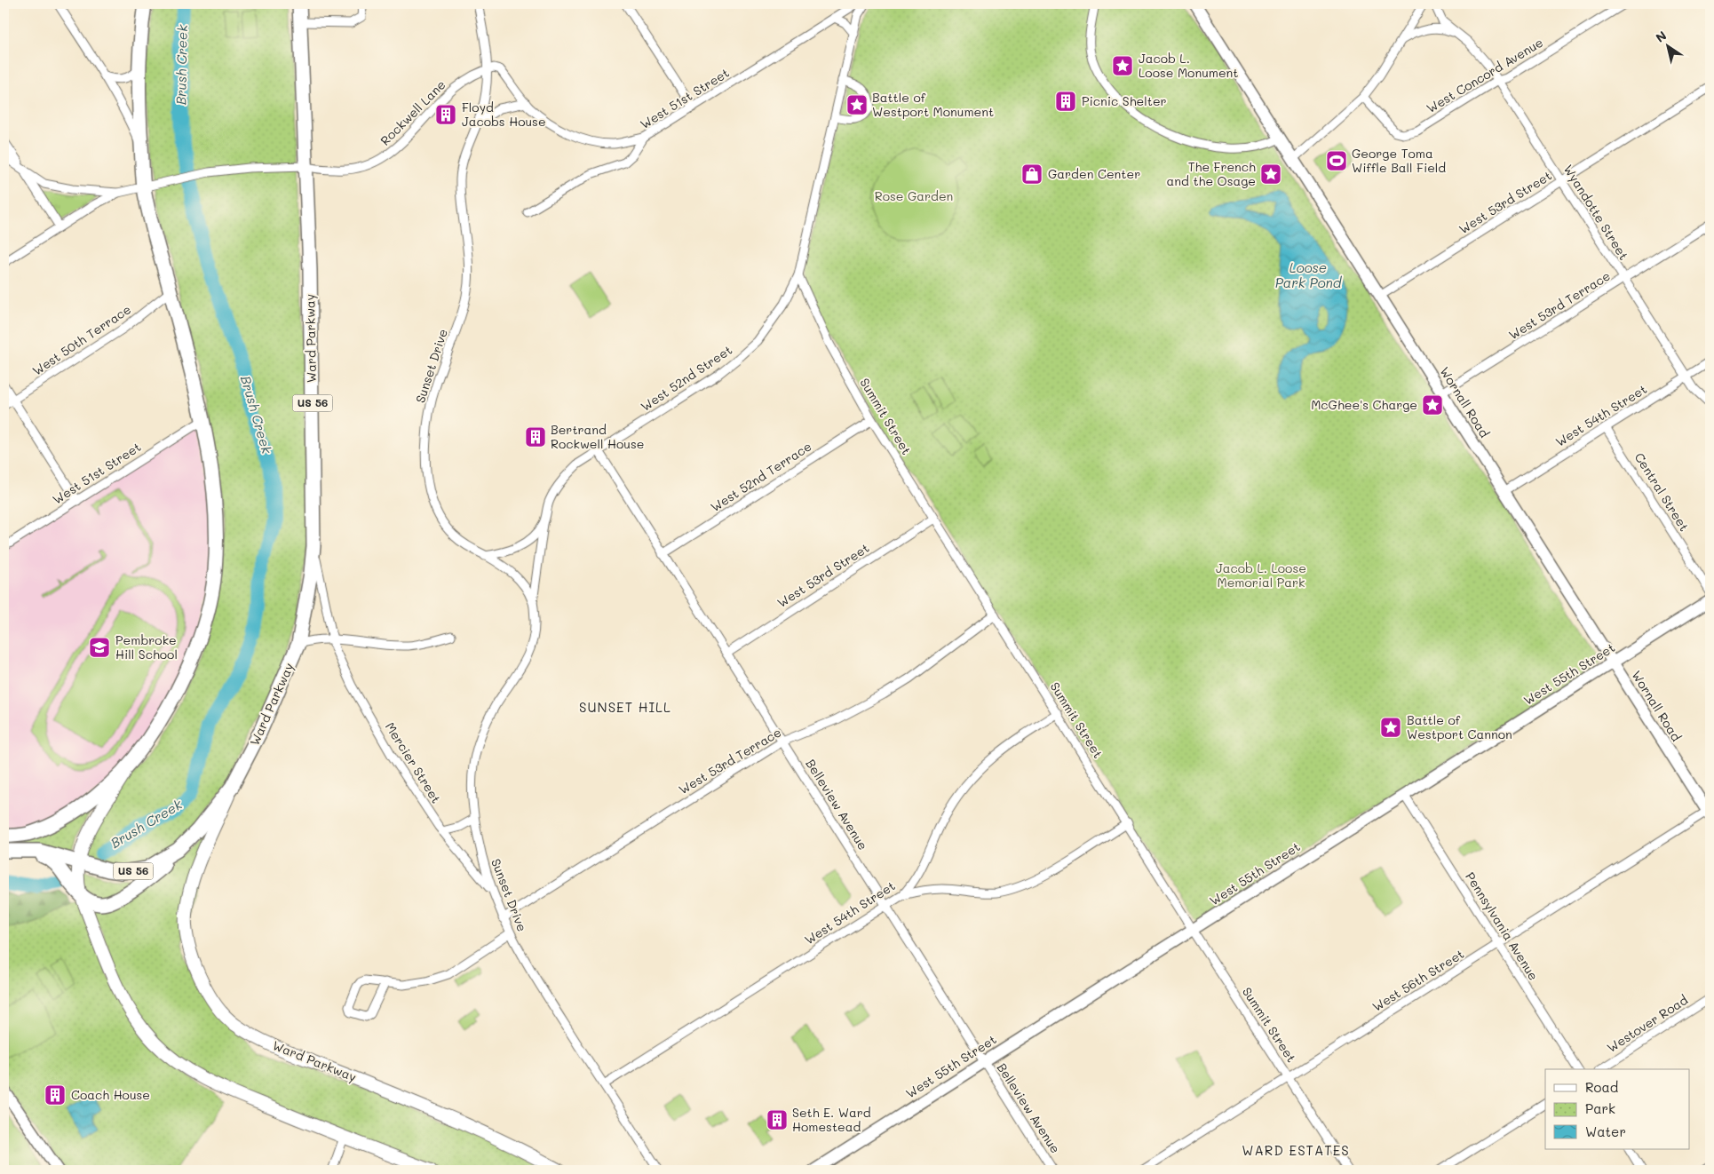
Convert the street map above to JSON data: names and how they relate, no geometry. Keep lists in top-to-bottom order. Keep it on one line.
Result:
{"streets":{"highway":["Ward Parkway","US 56"],"main road":["Wornall Road","West 55th Street"],"street":["West Concord Avenue","West 51st Street","Rockwell Lane","West 53rd Street","Wyandotte Street","West 53rd Terrace","West 50th Terrace","Sunset Drive","West 52nd Street","West 54th Street","Summit Street","West 52nd Terrace","Central Street","Mercier Street","Belleview Avenue","Pennsylvania Avenue","West 56th Street","Westover Road"]},"crossings":[["West Concord Avenue","Wyandotte Street"],["Rockwell Lane","Ward Parkway"],["Rockwell Lane","Sunset Drive"],["West 53rd Street","Wyandotte Street"],["West 53rd Street","Wornall Road"],["West 53rd Street","Summit Street"],["West 53rd Street","Belleview Avenue"],["Wyandotte Street","West 53rd Terrace"],["Wyandotte Street","West 54th Street"],["West 53rd Terrace","Sunset Drive"],["West 53rd Terrace","Wornall Road"],["West 53rd Terrace","Summit Street"],["West 53rd Terrace","Belleview Avenue"],["Ward Parkway","US 56"],["Ward Parkway","Mercier Street"],["Sunset Drive","West 52nd Street"],["Sunset Drive","West 54th Street"],["Sunset Drive","Mercier Street"],["West 52nd Street","Summit Street"],["West 52nd Street","Belleview Avenue"],["Wornall Road","West 54th Street"],["Wornall Road","West 55th Street"],["Wornall Road","West 56th Street"],["West 54th Street","Summit Street"],["West 54th Street","Central Street"],["West 54th Street","Belleview Avenue"],["Summit Street","West 52nd Terrace"],["Summit Street","West 55th Street"],["Summit Street","West 56th Street"],["West 52nd Terrace","Belleview Avenue"],["West 55th Street","Belleview Avenue"],["West 55th Street","Pennsylvania Avenue"],["Pennsylvania Avenue","West 56th Street"]],"districts":["SUNSET HILL","WARD ESTATES"],"water":["Brush Creek","Loose Park Pond"],"parks":["Rose Garden","Jacob L. Loose Memorial Park"],"places":{"place":["Jacob L. Loose Monument","Battle of Westport Monument","The French and the Osage","McGhee's Charge","Battle of Westport Cannon"],"building":["Picnic Shelter","Floyd Jacobs House","Bertrand Rockwell House","Coach House","Seth E. Ward Homestead"],"sports":["George Toma Wiffle Ball Field"],"shop":["Garden Center"],"school or university":["Pembroke Hill School"]},"legend":["Road","Park","Water"],"north":"top left"}
